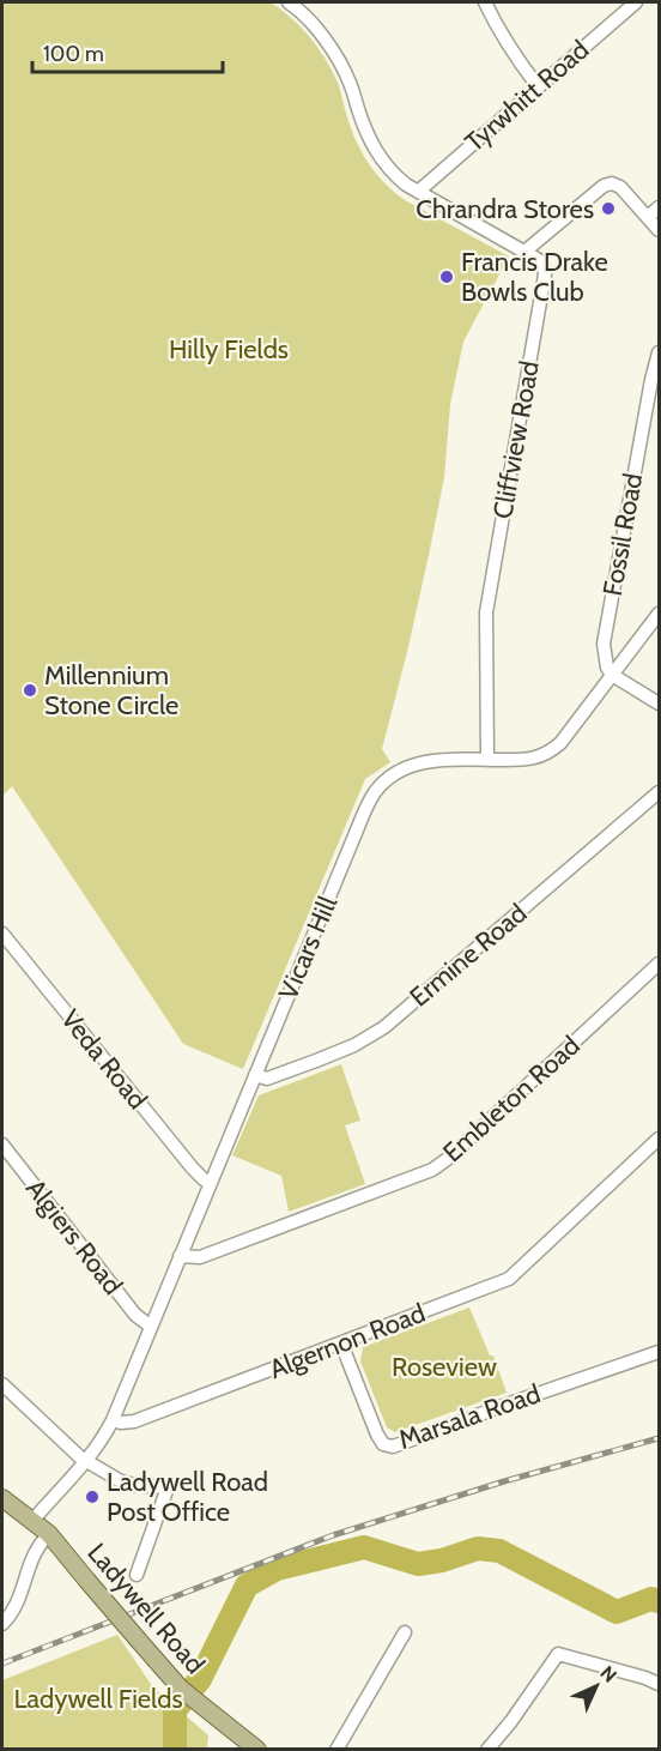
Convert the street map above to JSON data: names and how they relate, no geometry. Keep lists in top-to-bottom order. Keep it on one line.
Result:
{"streets":{"main road":["Ladywell Road"],"street":["Tyrwhitt Road","Cliffview Road","Fossil Road","Vicars Hill","Ermine Road","Veda Road","Embleton Road","Algiers Road","Algernon Road","Marsala Road"]},"crossings":[["Tyrwhitt Road","Cliffview Road"],["Cliffview Road","Vicars Hill"],["Fossil Road","Vicars Hill"],["Vicars Hill","Ermine Road"],["Vicars Hill","Veda Road"],["Vicars Hill","Embleton Road"],["Vicars Hill","Algiers Road"],["Vicars Hill","Algernon Road"],["Algernon Road","Marsala Road"]],"parks":["Hilly Fields","Roseview","Ladywell Fields"],"places":["Chrandra Stores","Francis Drake Bowls Club","Millennium Stone Circle","Ladywell Road Post Office"],"scale_bar":"100 m","north":"top right"}
